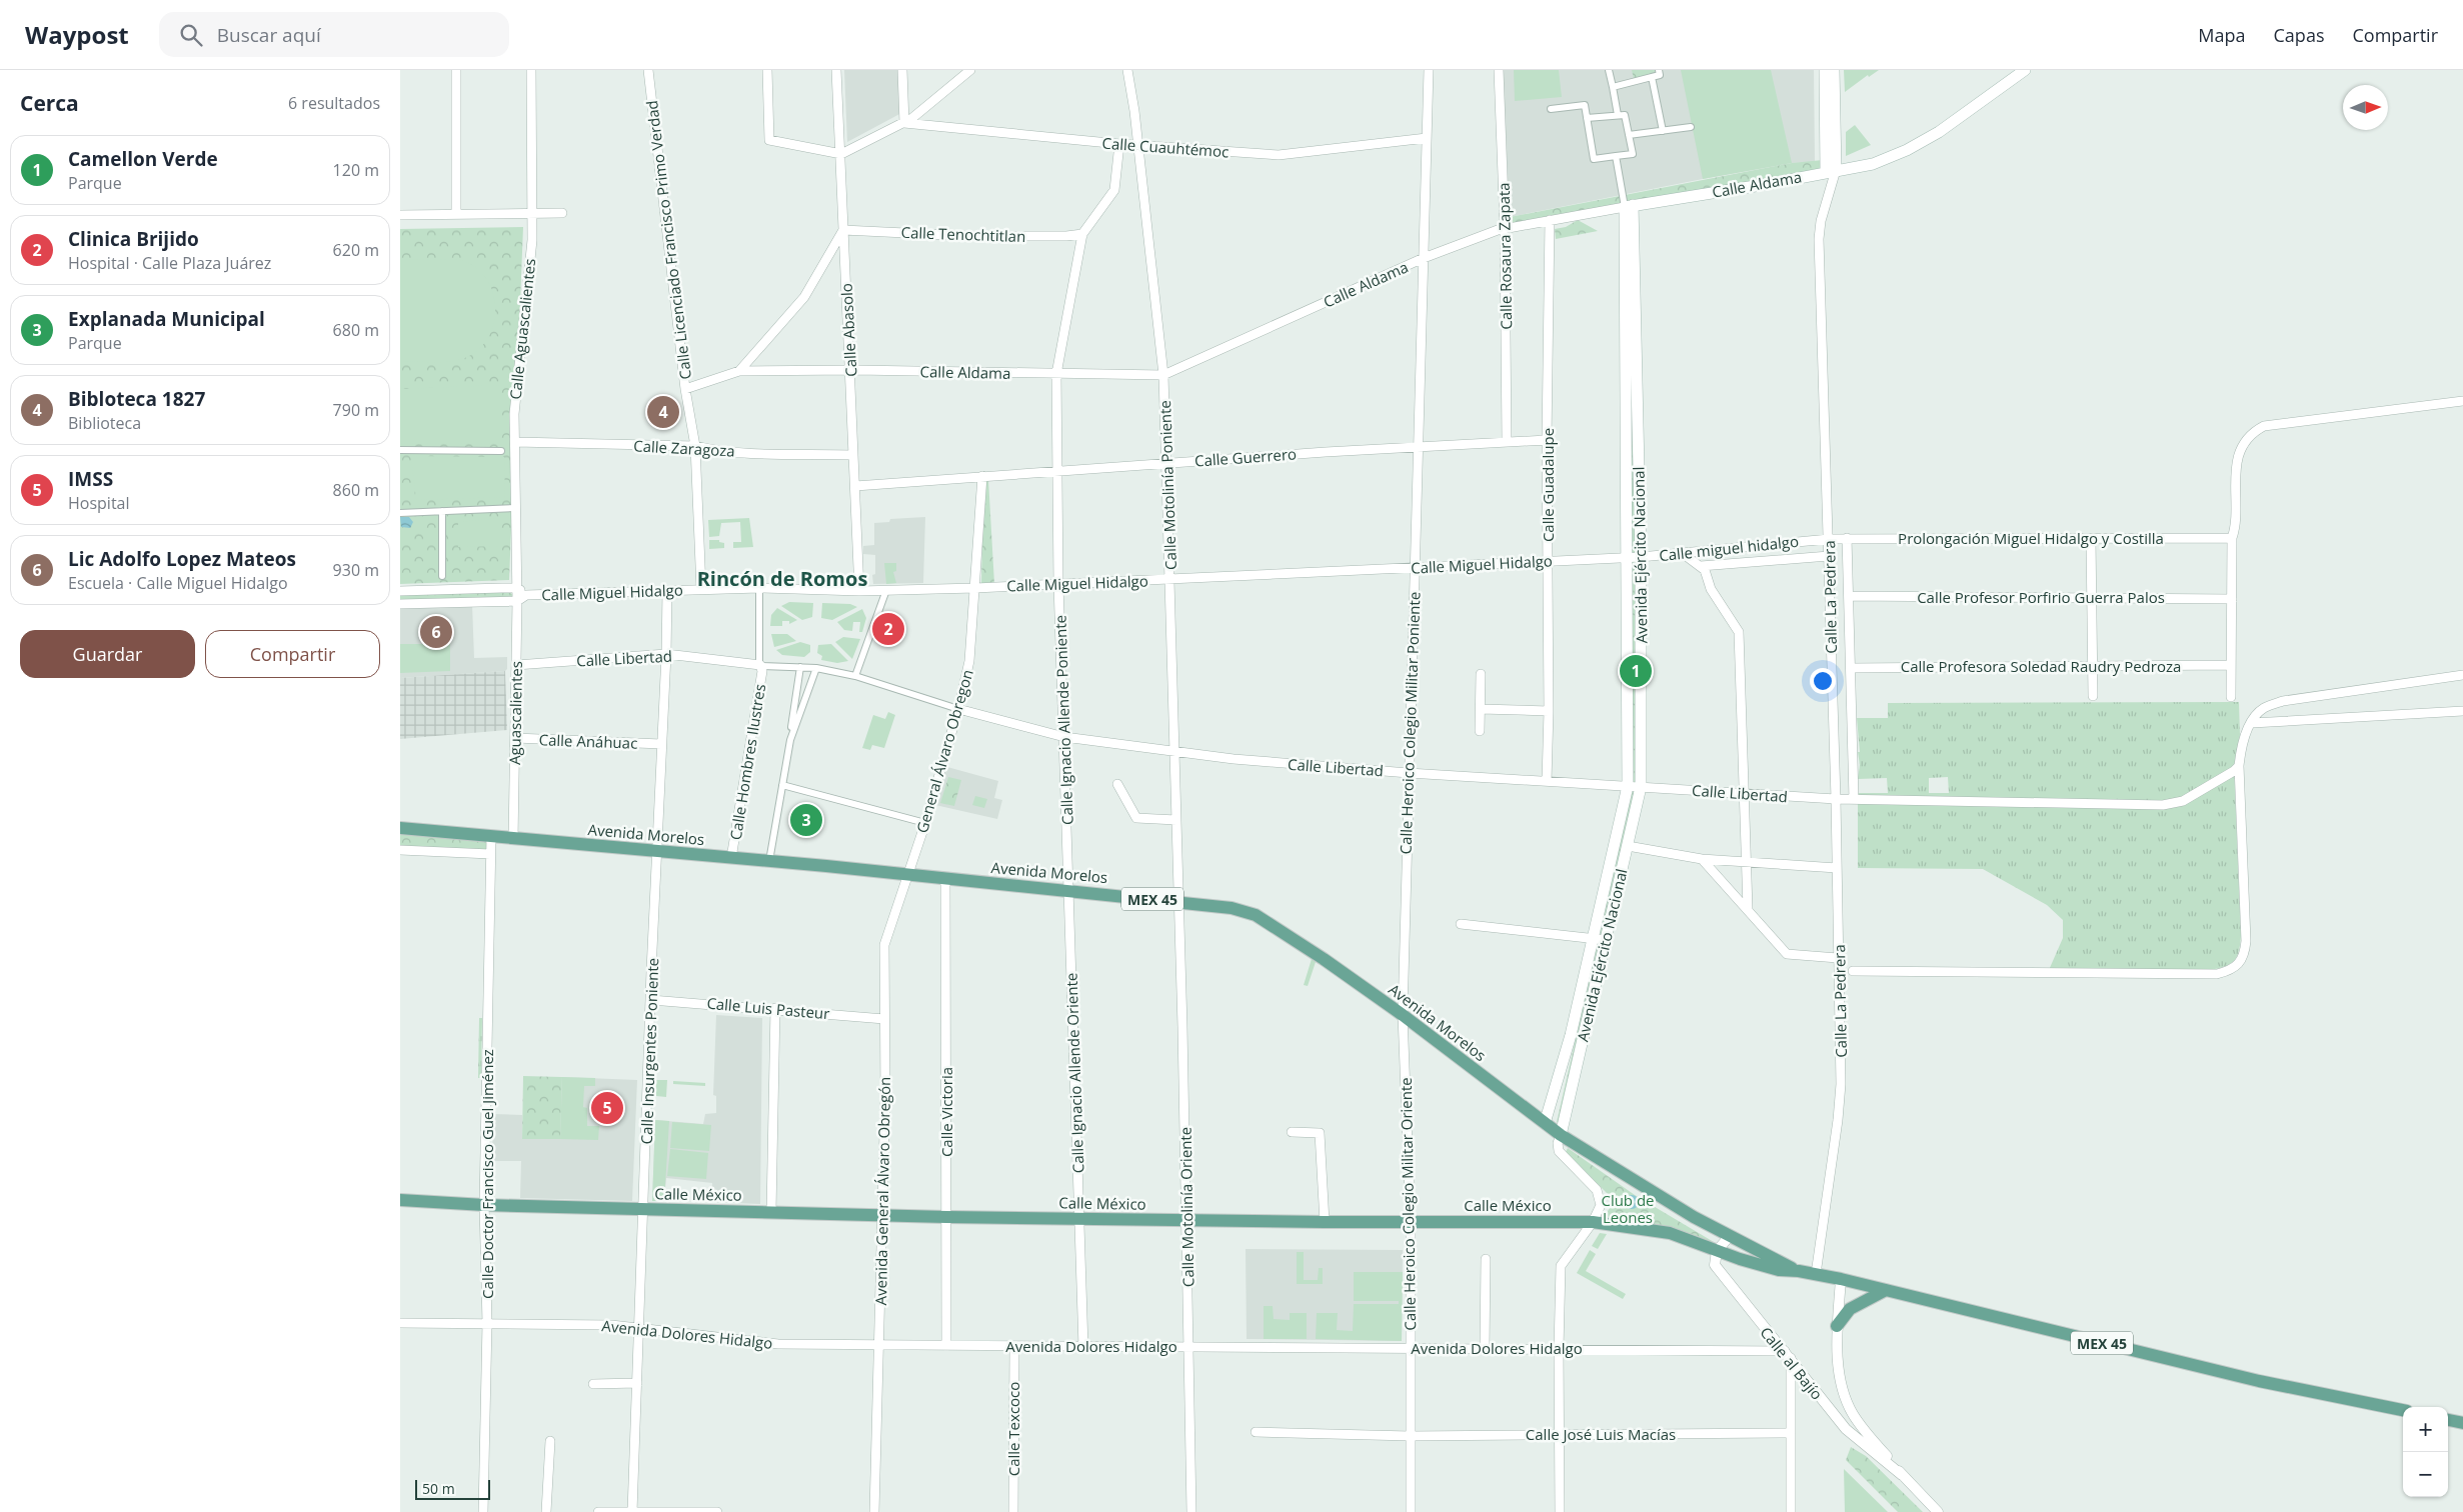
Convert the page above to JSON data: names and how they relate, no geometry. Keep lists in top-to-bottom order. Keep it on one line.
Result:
{"streets":{"main road":["Calle Aldama","Avenida Ejército Nacional","Calle La Pedrera","Avenida Morelos","MEX 45","Calle México"],"street":["Calle Cuauhtémoc","Calle Tenochtitlan","Calle Licenciado Francisco Primo Verdad","Calle Rosaura Zapata","Calle Aguascalientes","Calle Abasolo","Calle Zaragoza","Calle Guerrero","Calle Motolinía Poniente","Calle Guadalupe","Prolongación Miguel Hidalgo y Costilla","Calle miguel hidalgo","Calle Miguel Hidalgo","Calle Profesor Porfirio Guerra Palos","Calle Libertad","Calle Profesora Soledad Raudry Pedroza","Aguascalientes","Calle Ignacio Allende Poniente","Calle Heroico Colegio Militar Poniente","Calle Anáhuac","General Álvaro Obregon","Calle Hombres Ilustres","Calle Luis Pasteur","Calle Insurgentes Poniente","Calle Ignacio Allende Oriente","Calle Victoria","Calle Doctor Francisco Guel Jiménez","Avenida General Álvaro Obregón","Calle Heroico Colegio Militar Oriente","Calle Motolinía Oriente","Avenida Dolores Hidalgo","Calle al Bajío","Calle Texcoco","Calle José Luis Macías"]},"crossings":[["Calle Cuauhtémoc","Calle Motolinía Poniente"],["Calle Cuauhtémoc","Calle Ignacio Allende Poniente"],["Calle Cuauhtémoc","Calle Heroico Colegio Militar Poniente"],["Calle Aldama","Calle Licenciado Francisco Primo Verdad"],["Calle Aldama","Calle Rosaura Zapata"],["Calle Aldama","Calle Abasolo"],["Calle Aldama","Calle Motolinía Poniente"],["Calle Aldama","Calle Guadalupe"],["Calle Aldama","Avenida Ejército Nacional"],["Calle Aldama","Calle La Pedrera"],["Calle Aldama","Calle Ignacio Allende Poniente"],["Calle Aldama","Calle Heroico Colegio Militar Poniente"],["Calle Tenochtitlan","Calle Abasolo"],["Calle Tenochtitlan","Calle Ignacio Allende Poniente"],["Calle Licenciado Francisco Primo Verdad","Calle Zaragoza"],["Calle Licenciado Francisco Primo Verdad","Calle Miguel Hidalgo"],["Calle Rosaura Zapata","Calle Guerrero"],["Calle Aguascalientes","Calle Zaragoza"],["Calle Aguascalientes","Calle Miguel Hidalgo"],["Calle Aguascalientes","Aguascalientes"],["Calle Abasolo","Calle Zaragoza"],["Calle Abasolo","Calle Guerrero"],["Calle Abasolo","Calle Miguel Hidalgo"],["Calle Guerrero","Calle Motolinía Poniente"],["Calle Guerrero","Calle Guadalupe"],["Calle Guerrero","Calle Ignacio Allende Poniente"],["Calle Guerrero","Calle Heroico Colegio Militar Poniente"],["Calle Guerrero","General Álvaro Obregon"],["Calle Motolinía Poniente","Calle Miguel Hidalgo"],["Calle Motolinía Poniente","Calle Libertad"],["Calle Motolinía Poniente","Avenida Morelos"],["Calle Motolinía Poniente","Calle Motolinía Oriente"],["Calle Guadalupe","Calle Miguel Hidalgo"],["Calle Guadalupe","Calle Libertad"],["Prolongación Miguel Hidalgo y Costilla","Calle miguel hidalgo"],["Prolongación Miguel Hidalgo y Costilla","Calle La Pedrera"],["Calle miguel hidalgo","Avenida Ejército Nacional"],["Calle miguel hidalgo","Calle Miguel Hidalgo"],["Calle miguel hidalgo","Calle La Pedrera"],["Avenida Ejército Nacional","Calle Miguel Hidalgo"],["Avenida Ejército Nacional","Calle Libertad"],["Avenida Ejército Nacional","Avenida Morelos"],["Calle Miguel Hidalgo","Aguascalientes"],["Calle Miguel Hidalgo","Calle Ignacio Allende Poniente"],["Calle Miguel Hidalgo","Calle Heroico Colegio Militar Poniente"],["Calle Miguel Hidalgo","General Álvaro Obregon"],["Calle Miguel Hidalgo","Calle Insurgentes Poniente"],["Calle La Pedrera","Calle Libertad"],["Calle La Pedrera","MEX 45"],["Calle Libertad","Aguascalientes"],["Calle Libertad","Calle Ignacio Allende Poniente"],["Calle Libertad","Calle Heroico Colegio Militar Poniente"],["Calle Libertad","General Álvaro Obregon"],["Calle Libertad","Calle Hombres Ilustres"],["Calle Libertad","Calle Insurgentes Poniente"],["Aguascalientes","Calle Anáhuac"],["Aguascalientes","Avenida Morelos"],["Calle Ignacio Allende Poniente","Avenida Morelos"],["Calle Ignacio Allende Poniente","Calle Ignacio Allende Oriente"],["Calle Heroico Colegio Militar Poniente","Avenida Morelos"],["Calle Heroico Colegio Militar Poniente","Calle Heroico Colegio Militar Oriente"],["Calle Anáhuac","Calle Insurgentes Poniente"],["General Álvaro Obregon","Avenida Morelos"],["General Álvaro Obregon","Avenida General Álvaro Obregón"],["Calle Hombres Ilustres","Avenida Morelos"],["Avenida Morelos","MEX 45"],["Avenida Morelos","Calle Insurgentes Poniente"],["Avenida Morelos","Calle Ignacio Allende Oriente"],["Avenida Morelos","Calle Victoria"],["Avenida Morelos","Calle Doctor Francisco Guel Jiménez"],["Avenida Morelos","Avenida General Álvaro Obregón"],["Avenida Morelos","Calle México"],["Avenida Morelos","Calle Heroico Colegio Militar Oriente"],["Avenida Morelos","Calle Motolinía Oriente"],["MEX 45","Calle México"],["Calle Luis Pasteur","Calle Insurgentes Poniente"],["Calle Luis Pasteur","Avenida General Álvaro Obregón"],["Calle Insurgentes Poniente","Calle México"],["Calle Insurgentes Poniente","Avenida Dolores Hidalgo"],["Calle Ignacio Allende Oriente","Calle México"],["Calle Ignacio Allende Oriente","Avenida Dolores Hidalgo"],["Calle Victoria","Calle México"],["Calle Victoria","Avenida Dolores Hidalgo"],["Calle Doctor Francisco Guel Jiménez","Calle México"],["Calle Doctor Francisco Guel Jiménez","Avenida Dolores Hidalgo"],["Avenida General Álvaro Obregón","Calle México"],["Avenida General Álvaro Obregón","Avenida Dolores Hidalgo"],["Calle México","Calle Heroico Colegio Militar Oriente"],["Calle México","Calle Motolinía Oriente"],["Calle México","Calle al Bajío"],["Calle Heroico Colegio Militar Oriente","Avenida Dolores Hidalgo"],["Calle Heroico Colegio Militar Oriente","Calle José Luis Macías"],["Calle Motolinía Oriente","Avenida Dolores Hidalgo"],["Avenida Dolores Hidalgo","Calle al Bajío"],["Avenida Dolores Hidalgo","Calle Texcoco"]],"districts":["Rincón de Romos"],"parks":["Club de Leones"],"scale_bar":"50 m","north":"right","page":{"header":"Waypost","search":"Buscar aquí","nav":["Mapa","Capas","Compartir"],"heading":["Cerca","6 resultados"],"list":[{"mark":"1","name":"Camellon Verde","note":"Parque","value":"120 m"},{"mark":"2","name":"Clinica Brijido","note":"Hospital · Calle Plaza Juárez","value":"620 m"},{"mark":"3","name":"Explanada Municipal","note":"Parque","value":"680 m"},{"mark":"4","name":"Bibloteca 1827","note":"Biblioteca","value":"790 m"},{"mark":"5","name":"IMSS","note":"Hospital","value":"860 m"},{"mark":"6","name":"Lic Adolfo Lopez Mateos","note":"Escuela · Calle Miguel Hidalgo","value":"930 m"}],"pins":["4","2","6","1","3","5"],"buttons":["Guardar","Compartir"],"map_buttons":["+","−"],"scale":"50 m"}}
